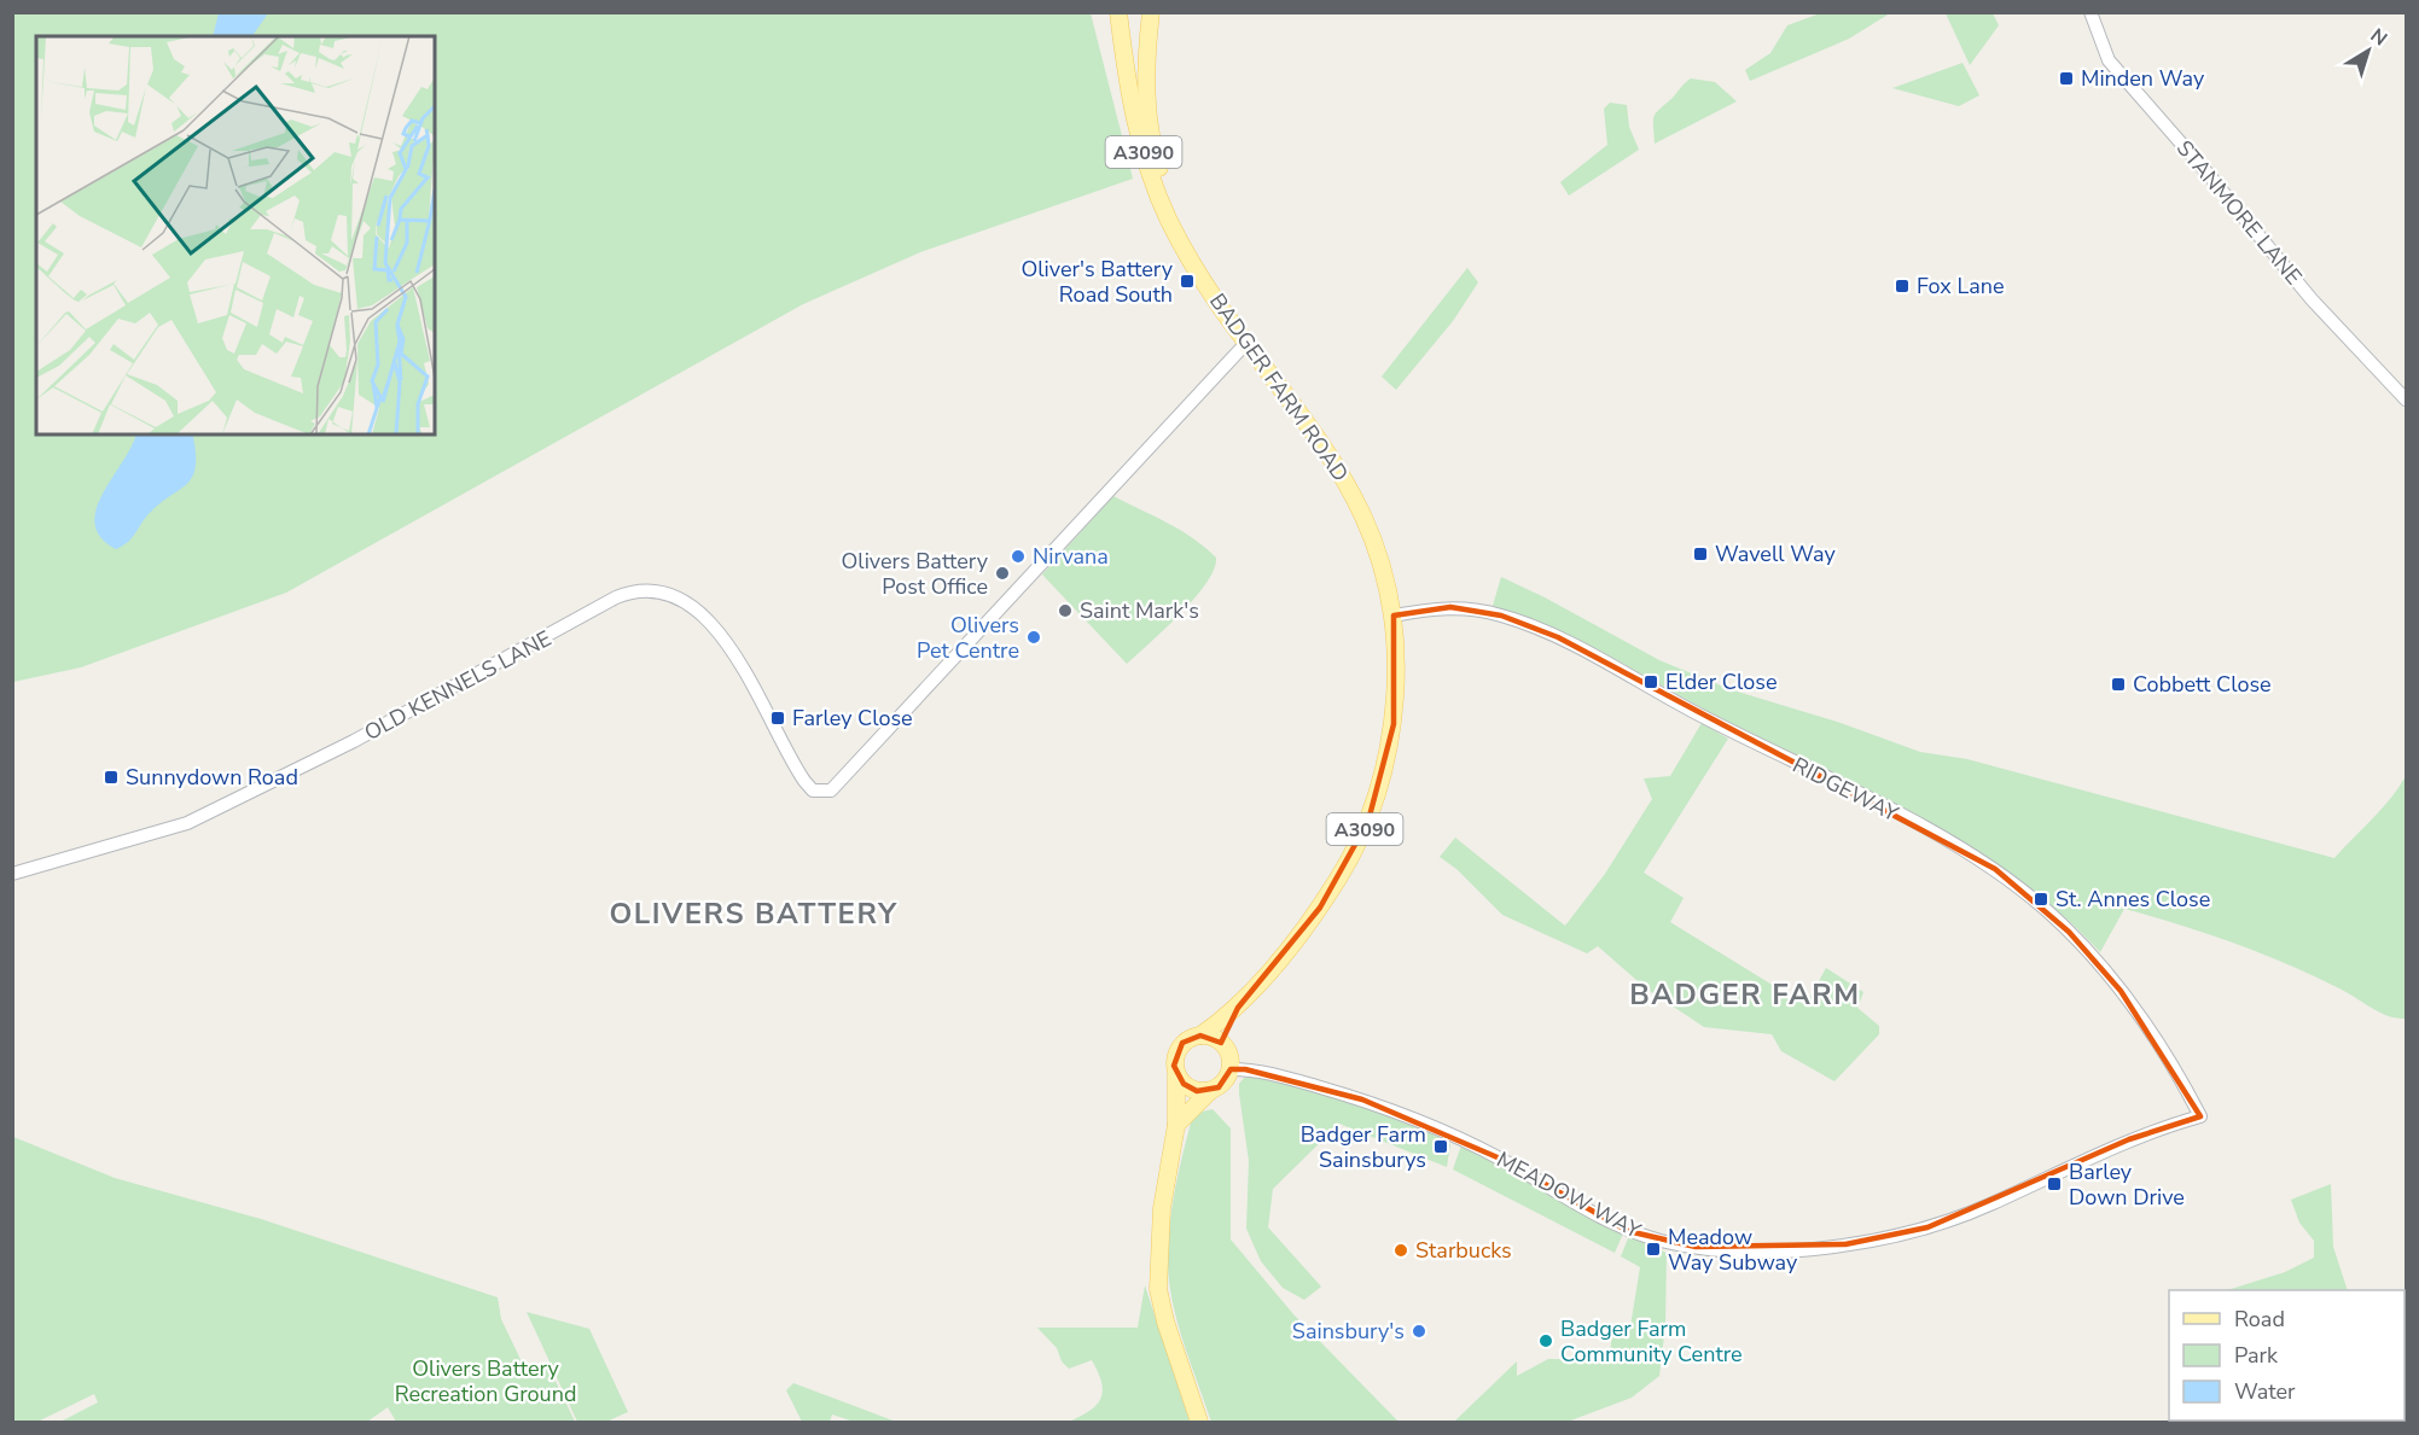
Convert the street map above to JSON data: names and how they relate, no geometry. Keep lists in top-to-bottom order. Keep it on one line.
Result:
{"streets":{"main road":["A3090","BADGER FARM ROAD"],"street":["STANMORE LANE","OLD KENNELS LANE","RIDGEWAY","MEADOW WAY"]},"crossings":[["BADGER FARM ROAD","OLD KENNELS LANE"],["BADGER FARM ROAD","RIDGEWAY"],["BADGER FARM ROAD","MEADOW WAY"],["RIDGEWAY","MEADOW WAY"]],"districts":["OLIVERS BATTERY","BADGER FARM"],"parks":["Olivers Battery Recreation Ground"],"places":{"transit":["Minden Way","Oliver's Battery Road South","Fox Lane","Wavell Way","Elder Close","Cobbett Close","Farley Close","Sunnydown Road","St. Annes Close","Badger Farm Sainsburys","Barley Down Drive","Meadow Way Subway"],"other":["Nirvana","Olivers Battery Post Office","Saint Mark's","Olivers Pet Centre","Starbucks","Sainsbury's","Badger Farm Community Centre"]},"legend":["Road","Park","Water"],"north":"top right"}
